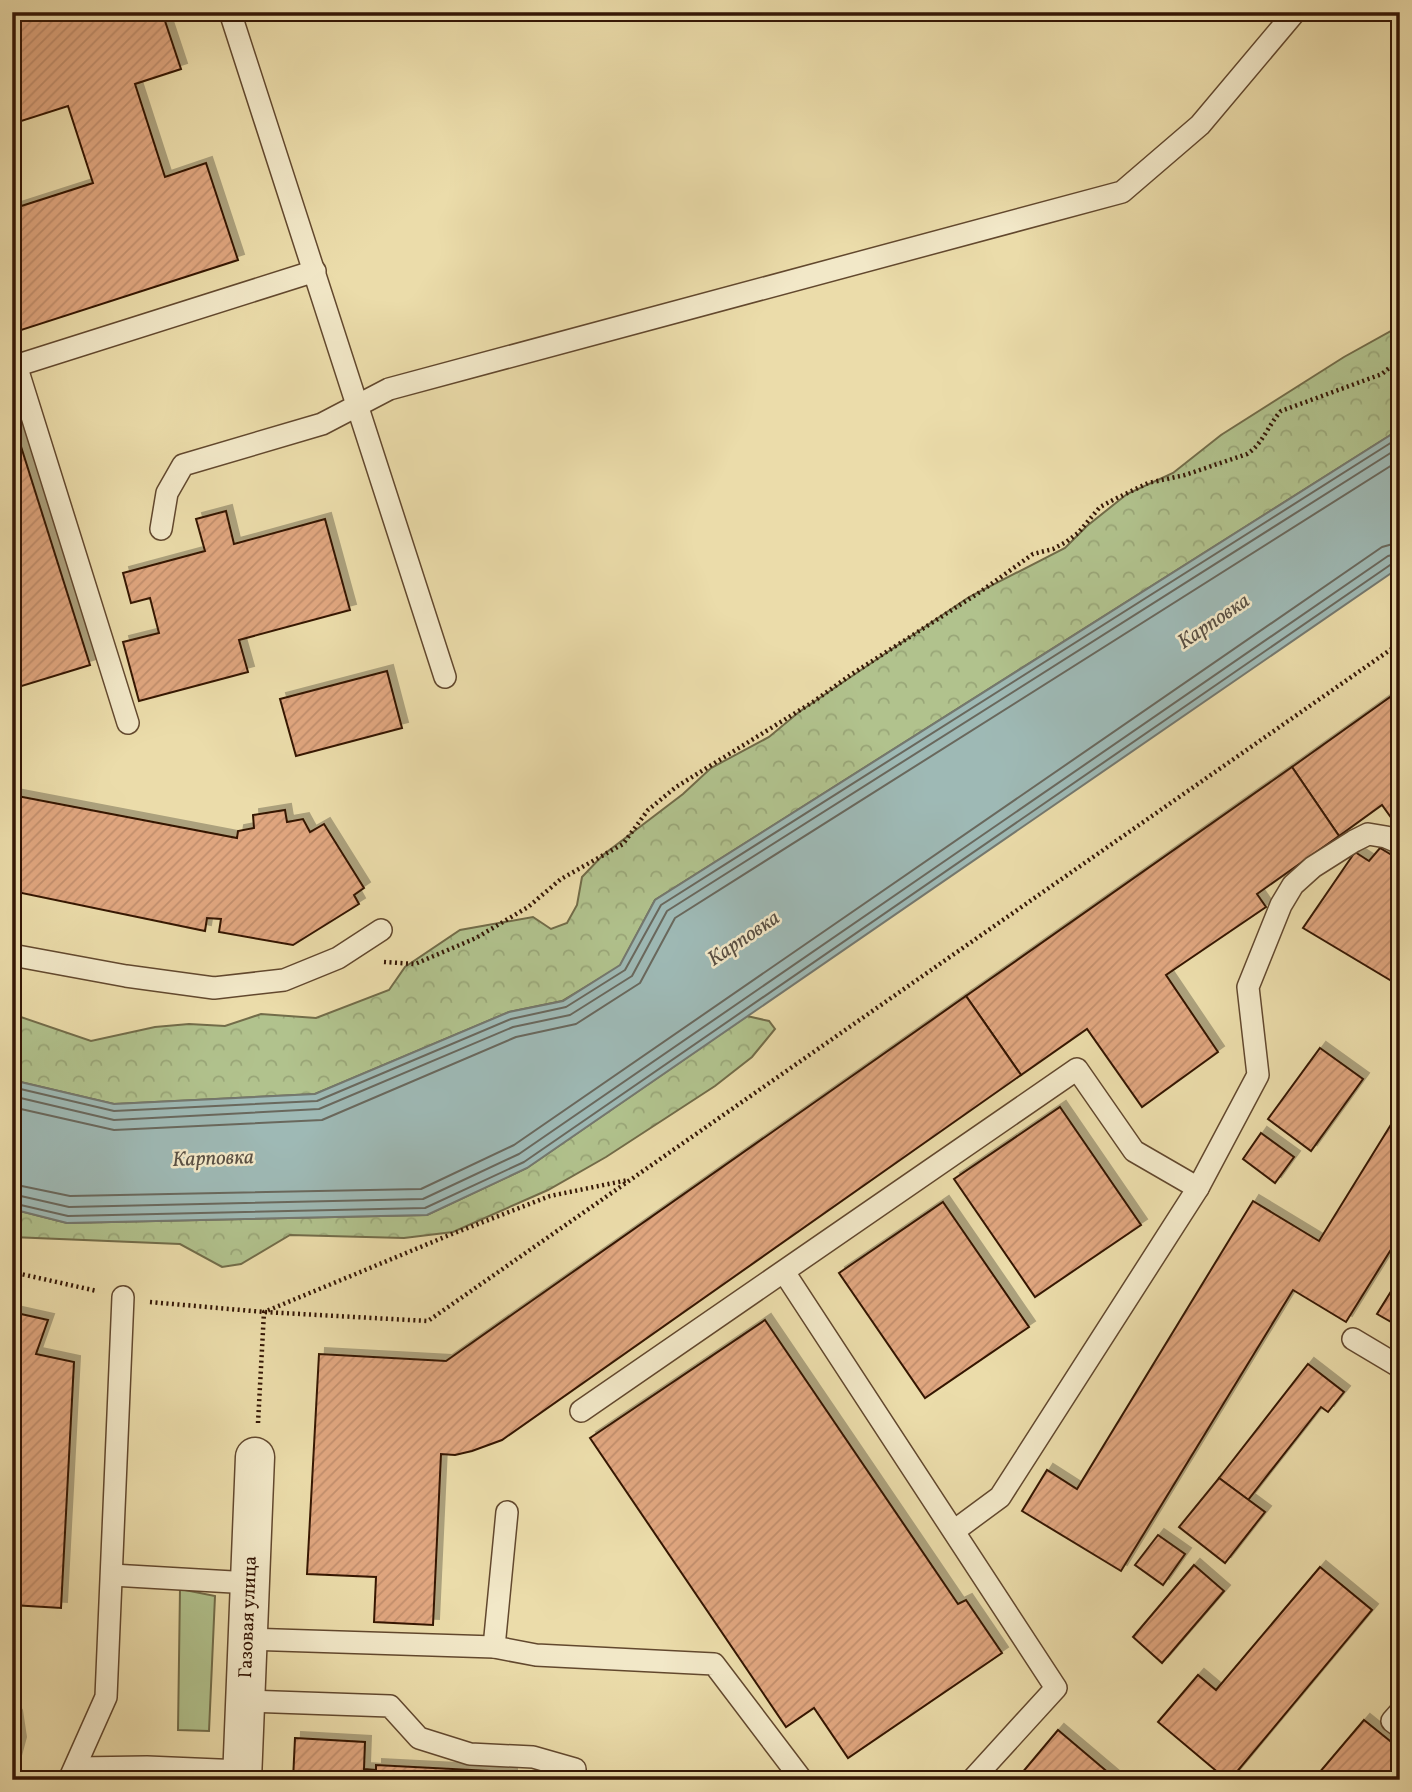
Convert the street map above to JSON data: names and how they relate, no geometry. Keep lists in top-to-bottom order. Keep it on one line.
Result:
{"streets":{"street":["Газовая улица"]},"water":["Карповка"]}
